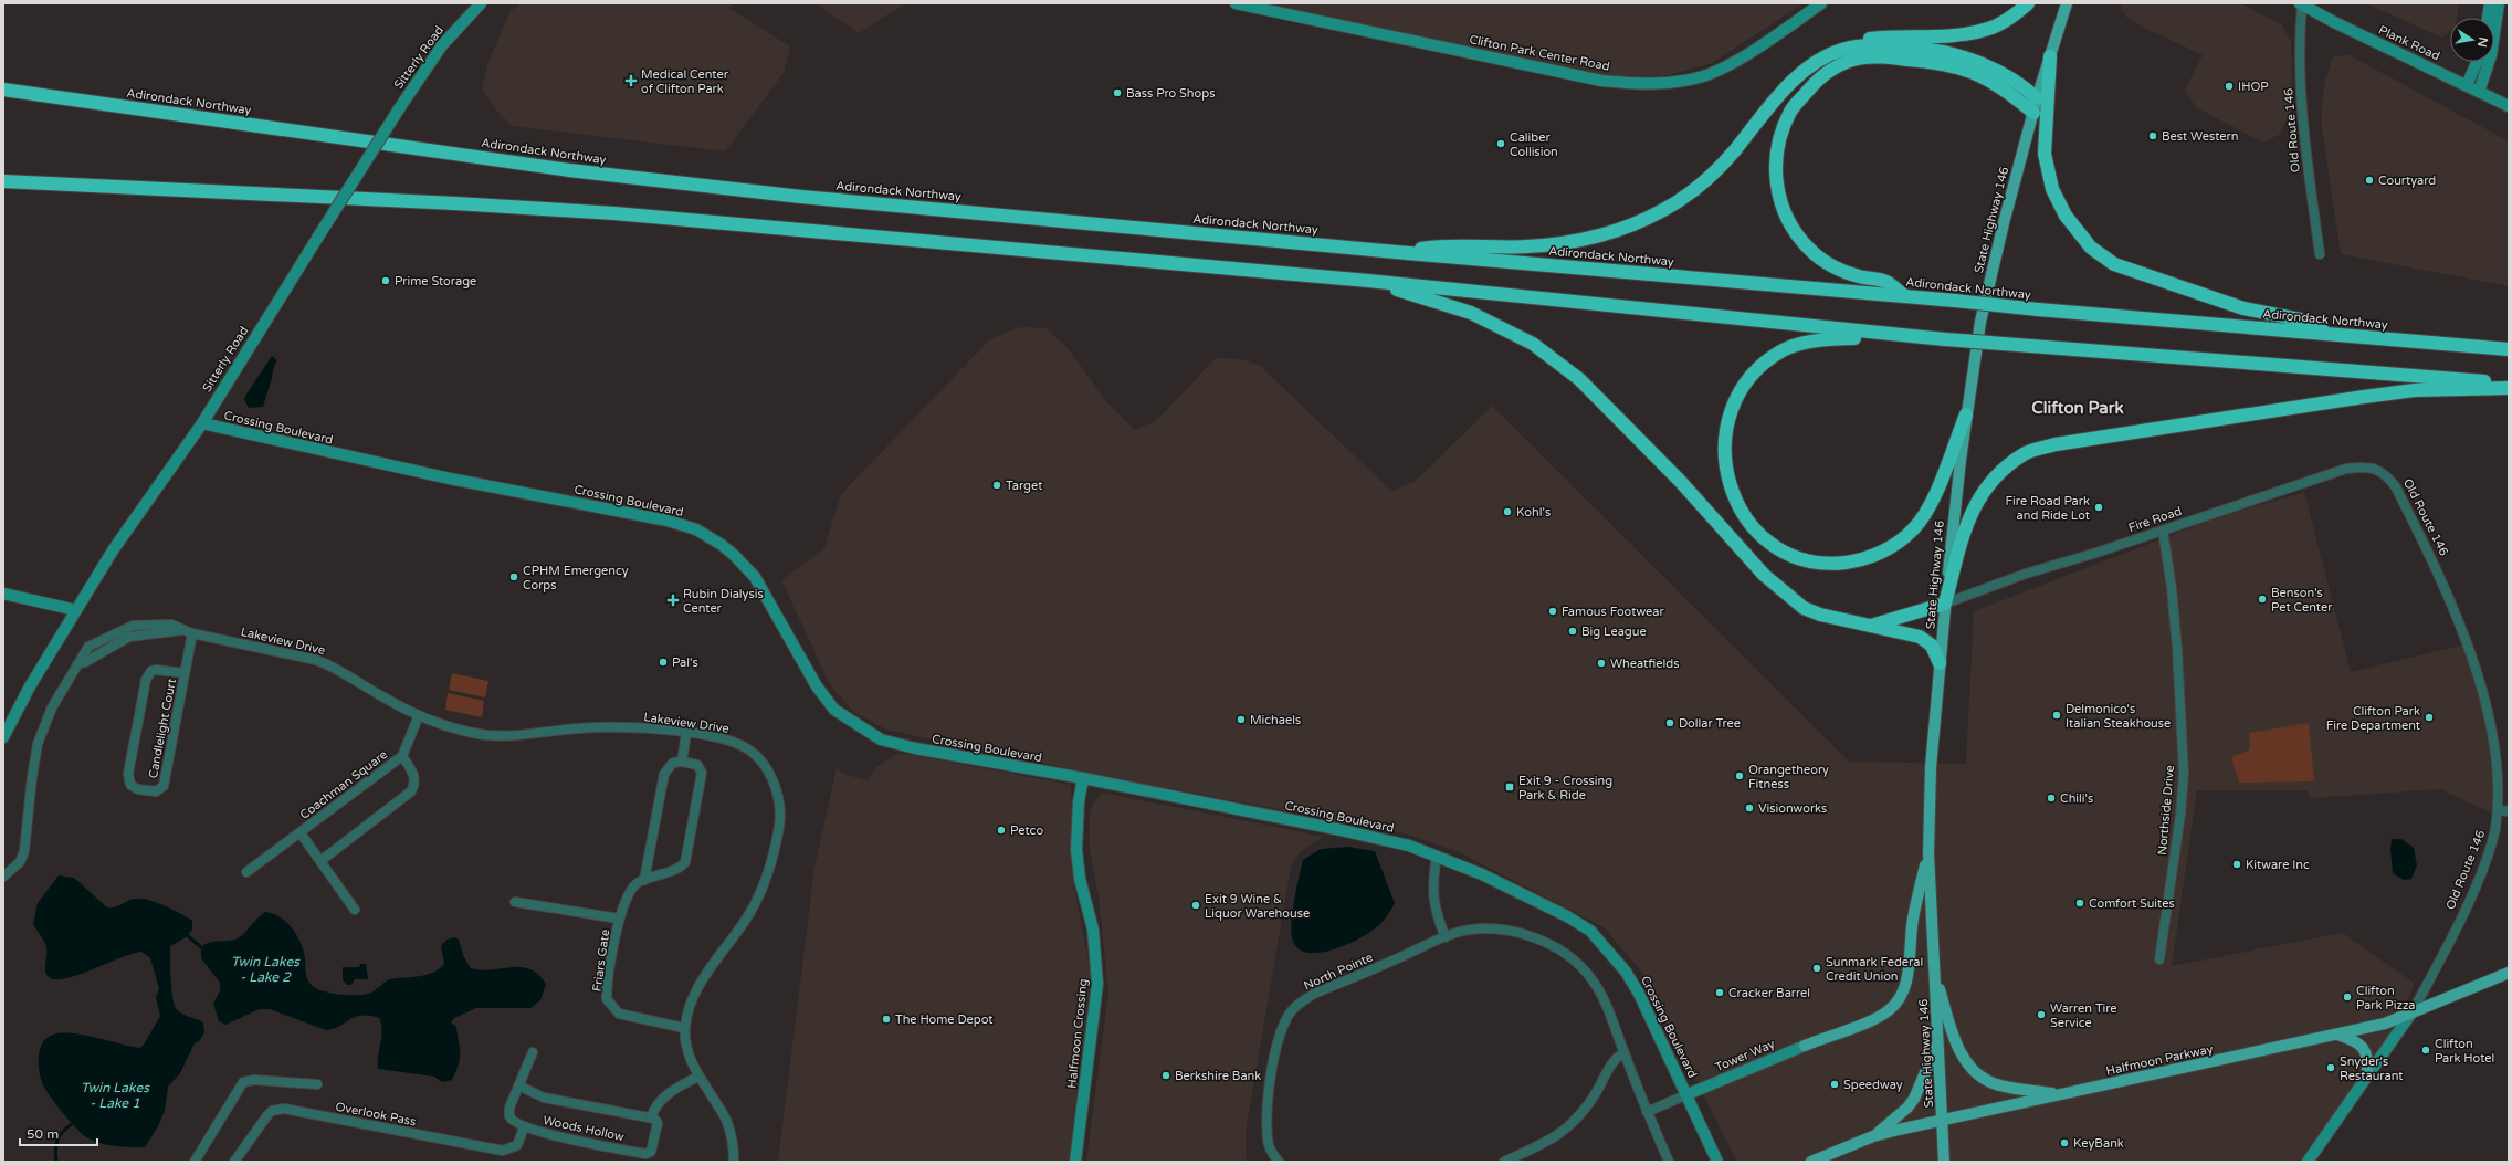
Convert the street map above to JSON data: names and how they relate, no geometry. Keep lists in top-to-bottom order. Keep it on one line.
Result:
{"streets":{"highway":["Adirondack Northway"],"main road":["State Highway 146","Halfmoon Parkway"],"street":["Plank Road","Clifton Park Center Road","Sitterly Road","Old Route 146","Crossing Boulevard","Fire Road","Lakeview Drive","Candlelight Court","Coachman Square","Northside Drive","Friars Gate","North Pointe","Halfmoon Crossing","Tower Way","Overlook Pass","Woods Hollow"]},"crossings":[["Plank Road","Old Route 146"],["Sitterly Road","Crossing Boulevard"],["Old Route 146","Fire Road"],["Old Route 146","Halfmoon Parkway"],["State Highway 146","Fire Road"],["State Highway 146","Halfmoon Parkway"],["Crossing Boulevard","Halfmoon Crossing"],["Crossing Boulevard","Tower Way"],["Fire Road","Northside Drive"],["Lakeview Drive","Candlelight Court"],["Lakeview Drive","Coachman Square"],["Lakeview Drive","Friars Gate"],["North Pointe","Tower Way"],["Overlook Pass","Woods Hollow"]],"districts":["Clifton Park"],"water":["Twin Lakes - Lake 2","Twin Lakes - Lake 1"],"places":{"health":["Medical Center of Clifton Park","Rubin Dialysis Center"],"other":["IHOP","Bass Pro Shops","Best Western","Caliber Collision","Courtyard","Prime Storage","Target","Fire Road Park and Ride Lot","Kohl's","CPHM Emergency Corps","Benson's Pet Center","Famous Footwear","Big League","Pal's","Wheatfields","Delmonico's Italian Steakhouse","Clifton Park Fire Department","Michaels","Dollar Tree","Orangetheory Fitness","Chili's","Visionworks","Petco","Kitware Inc","Comfort Suites","Exit 9 Wine & Liquor Warehouse","Sunmark Federal Credit Union","Cracker Barrel","Clifton Park Pizza","Warren Tire Service","The Home Depot","Clifton Park Hotel","Snyder's Restaurant","Berkshire Bank","Speedway","KeyBank"],"transit":["Exit 9 - Crossing Park & Ride"]},"scale_bar":"50 m","north":"right"}
